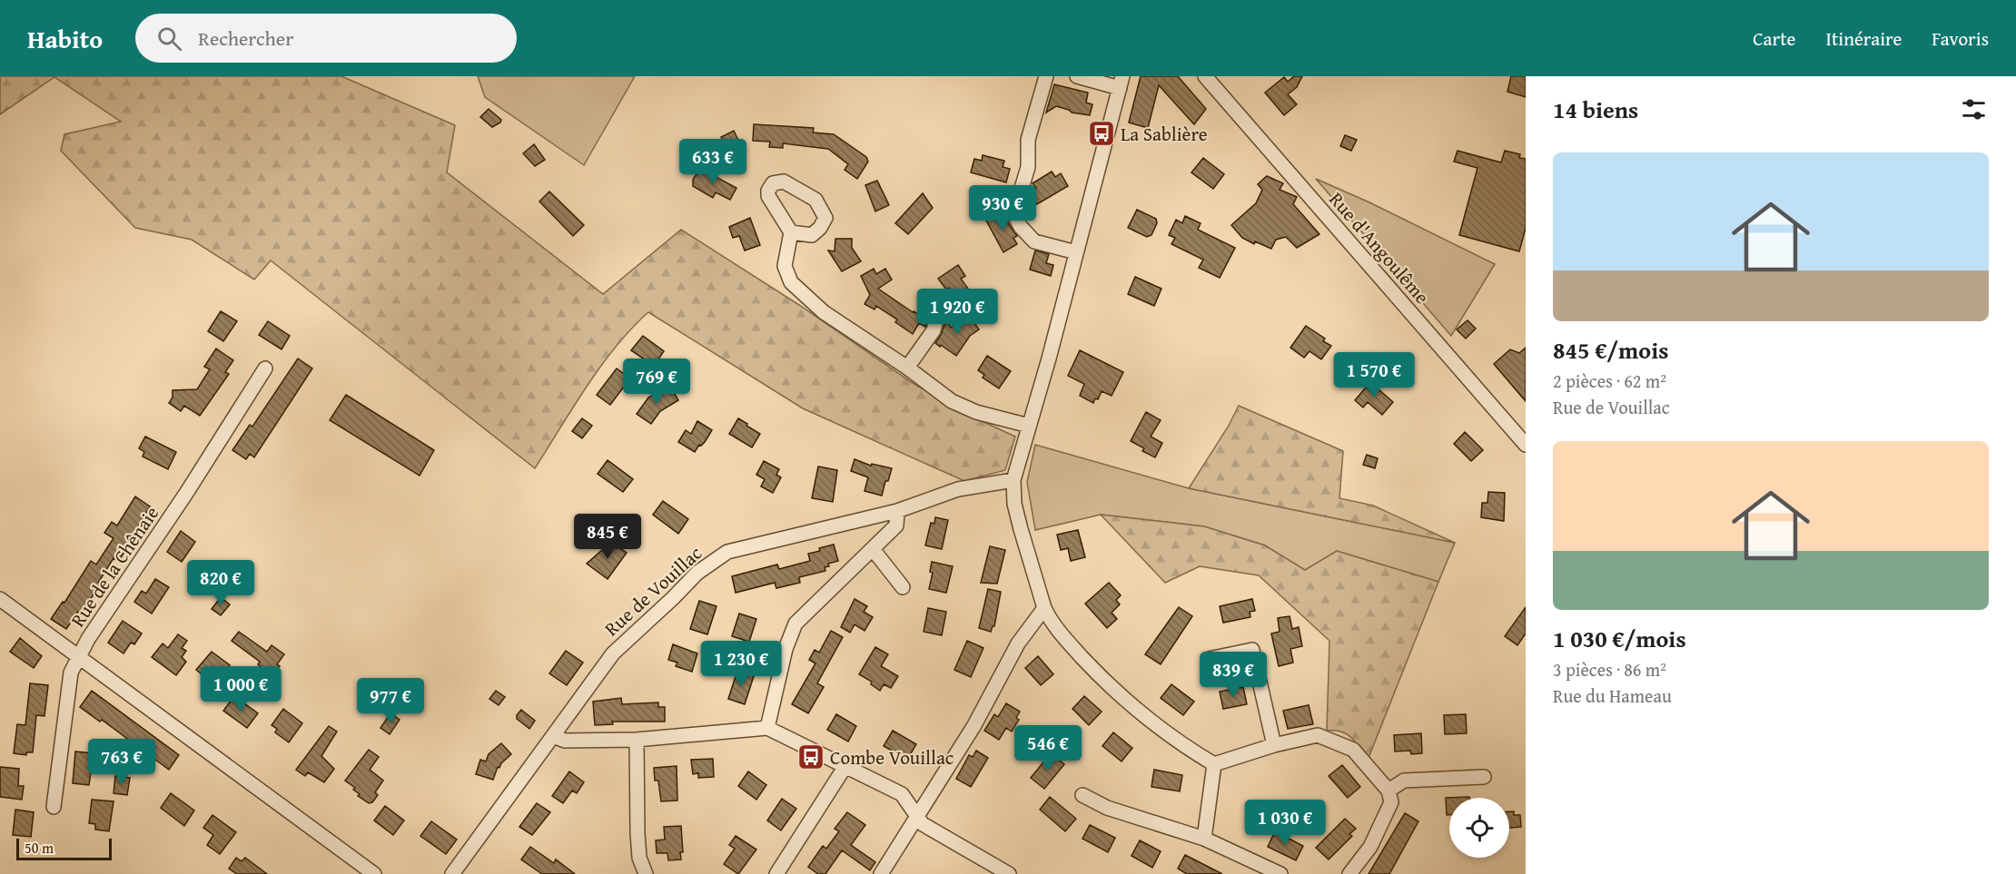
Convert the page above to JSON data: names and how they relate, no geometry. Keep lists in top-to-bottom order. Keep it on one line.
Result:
{"streets":{"street":["Rue d'Angoulême","Rue de la Chênaie","Rue de Vouillac"]},"places":{"bus stop":["La Sablière","Combe Vouillac"]},"scale_bar":"50 m","page":{"header":"Habito","search":"Rechercher","nav":["Carte","Itinéraire","Favoris"],"heading":"14 biens","price":["633 €","930 €","1 920 €","1 570 €","769 €","845 €","820 €","1 230 €","839 €","1 000 €","977 €","546 €","763 €","1 030 €"],"list":[{"name":"845 €/mois","note":"2 pièces · 62 m² · Rue de Vouillac"},{"name":"1 030 €/mois","note":"3 pièces · 86 m² · Rue du Hameau"}],"scale":"50 m"}}
